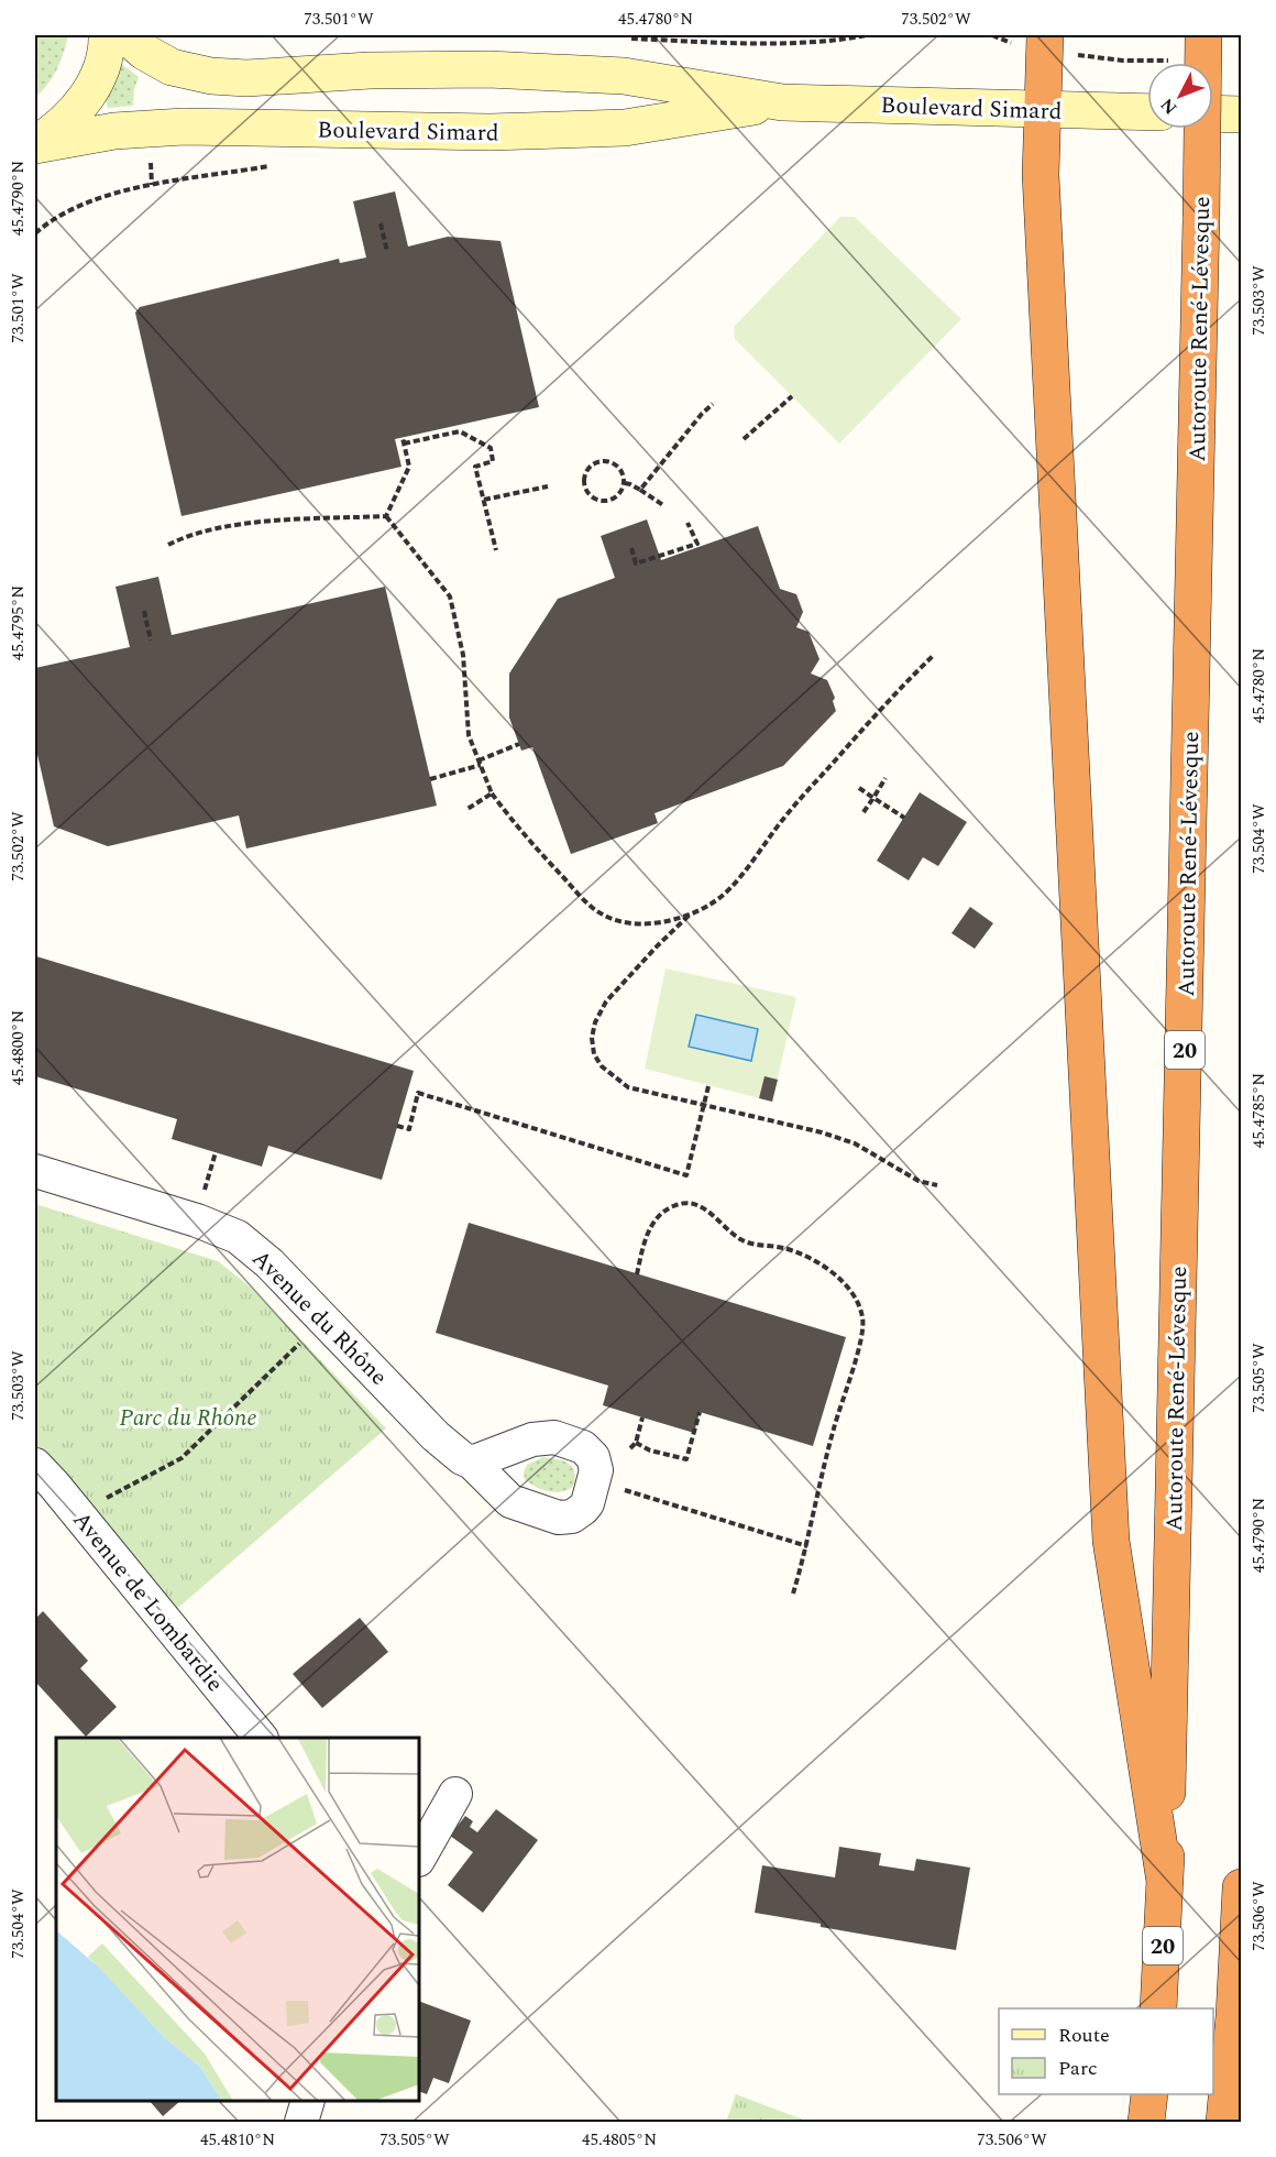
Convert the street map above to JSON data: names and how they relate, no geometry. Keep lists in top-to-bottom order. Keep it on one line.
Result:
{"streets":{"highway":["Autoroute René-Lévesque","20"],"main road":["Boulevard Simard"],"street":["Avenue du Rhône","Avenue de Lombardie"]},"parks":["Parc du Rhône"],"legend":["Route","Parc"],"north":"bottom left","coordinates":["73.501°W","45.4780°N","73.502°W","45.4790°N","73.503°W","45.4795°N","73.504°W","45.4800°N","45.4785°N","73.505°W","73.506°W","45.4810°N","45.4805°N"]}
